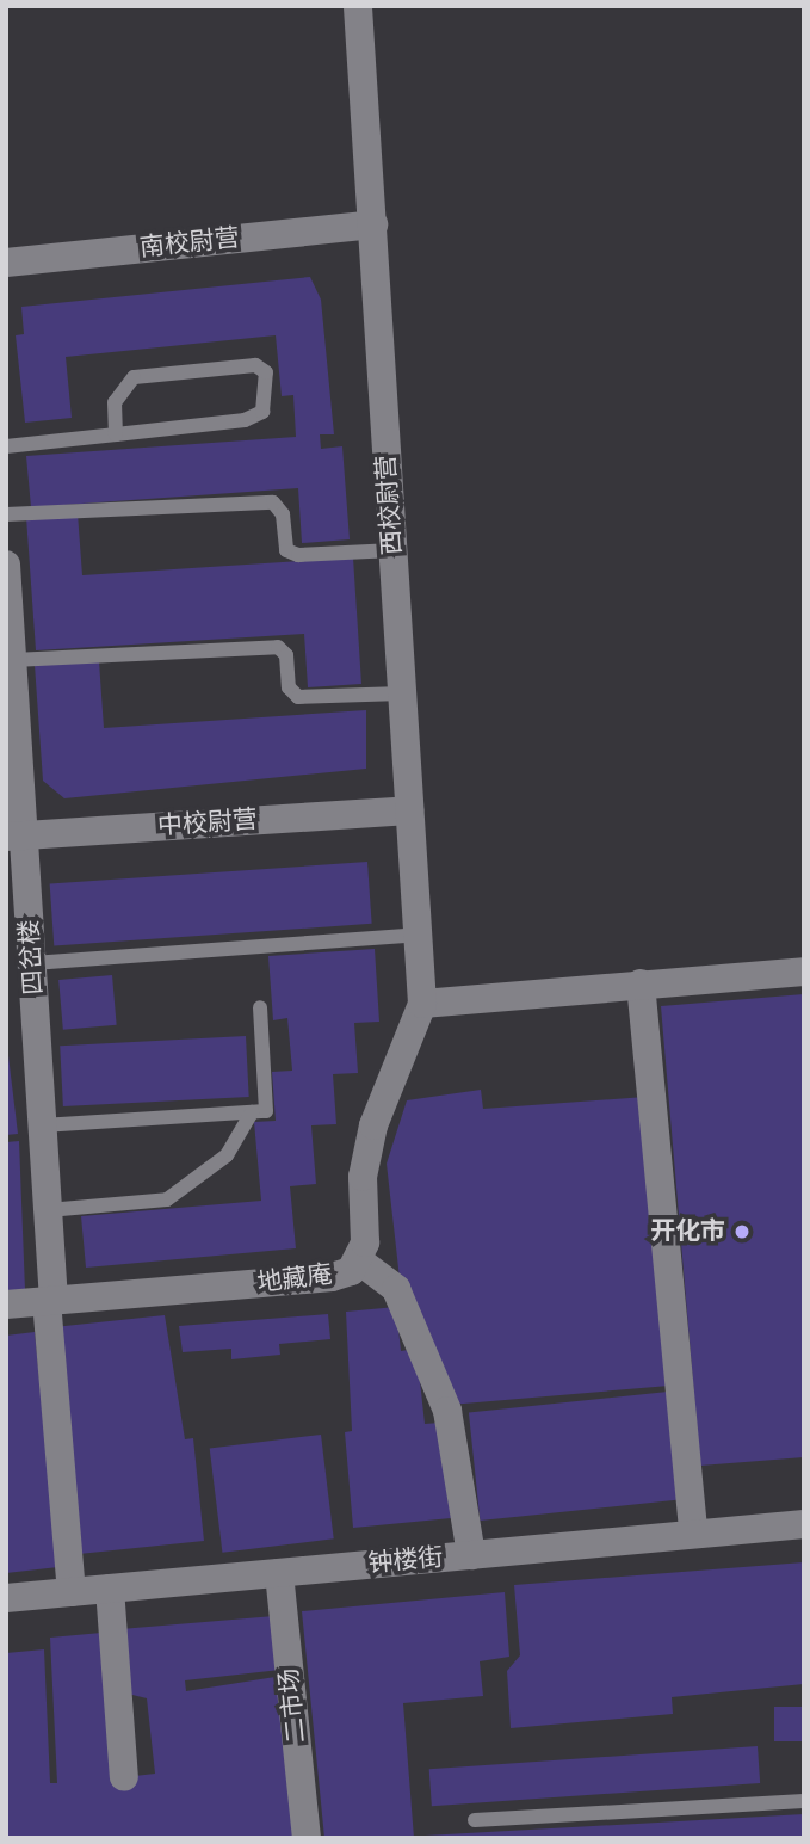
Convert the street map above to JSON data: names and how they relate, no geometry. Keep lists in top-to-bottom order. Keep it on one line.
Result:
{"streets":{"street":["南校尉营","西校尉营","中校尉营","四岔楼","地藏庵","钟楼街","二市场"]},"crossings":[["南校尉营","西校尉营"],["西校尉营","中校尉营"],["西校尉营","地藏庵"],["中校尉营","四岔楼"],["四岔楼","地藏庵"],["四岔楼","钟楼街"],["钟楼街","二市场"]],"places":["开化市"]}
